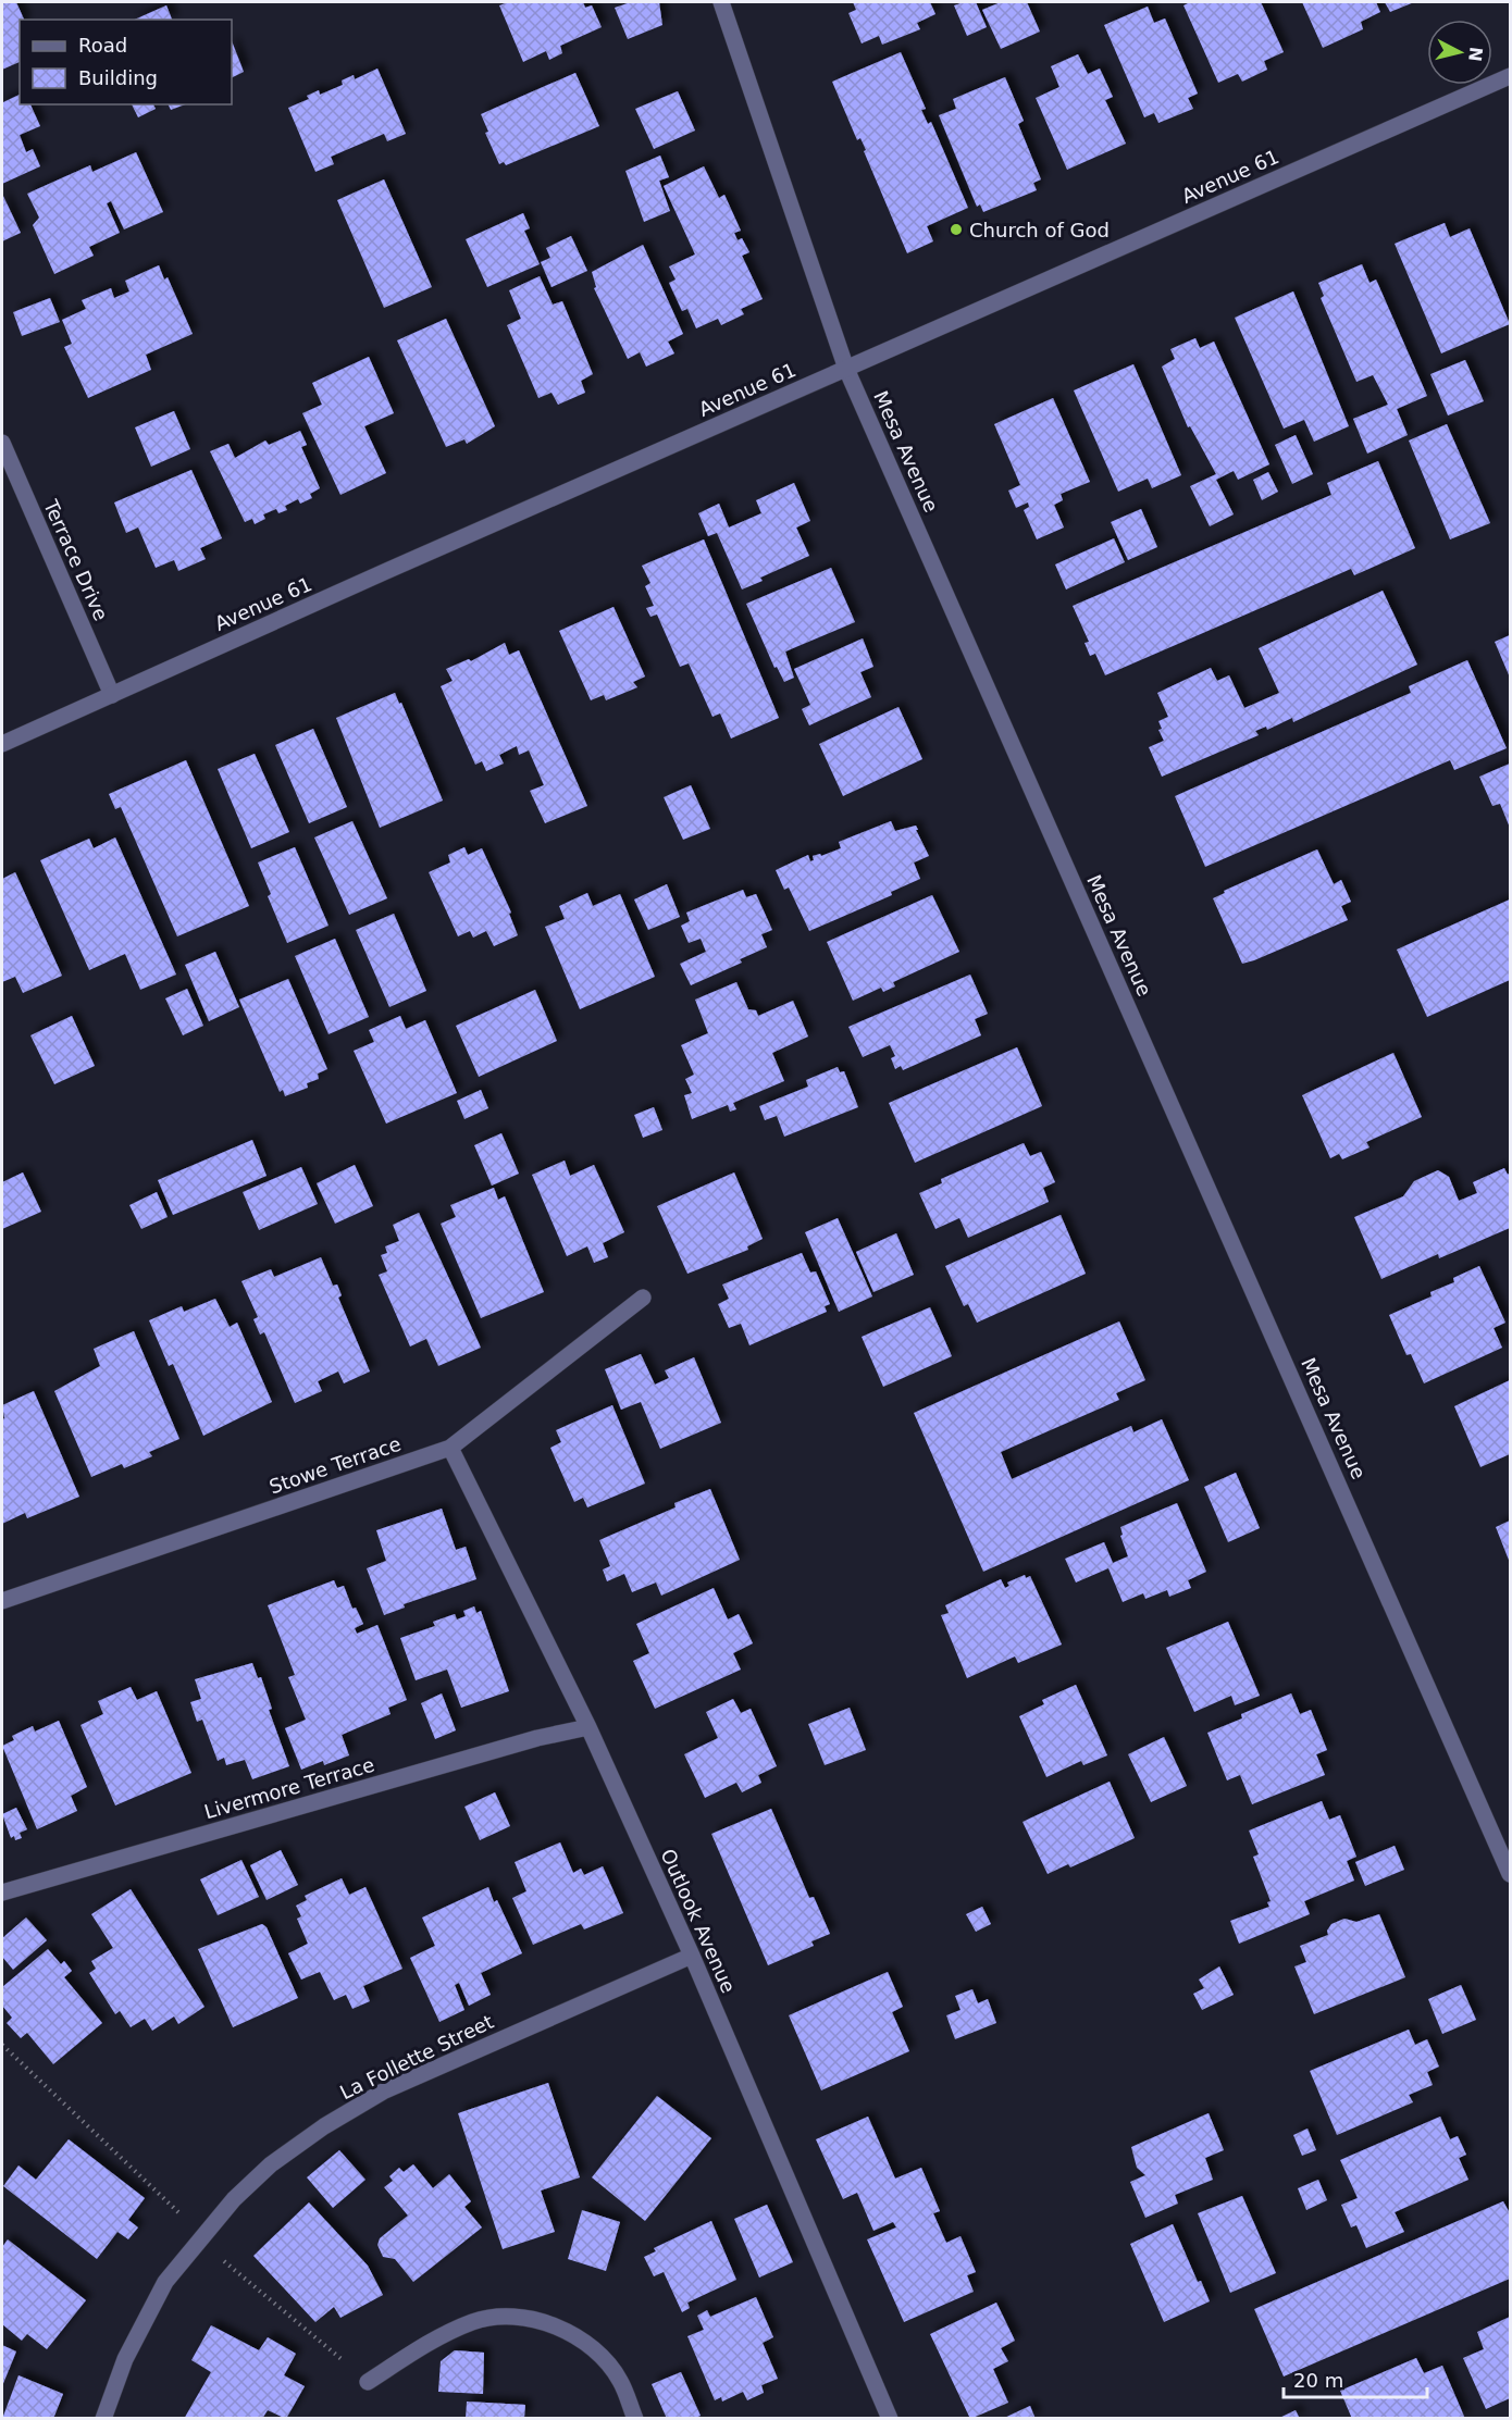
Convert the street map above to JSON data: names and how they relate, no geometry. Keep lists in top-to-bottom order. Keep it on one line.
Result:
{"streets":{"street":["Avenue 61","Mesa Avenue","Terrace Drive","Stowe Terrace","Livermore Terrace","Outlook Avenue","La Follette Street"]},"crossings":[["Avenue 61","Mesa Avenue"],["Avenue 61","Terrace Drive"],["Stowe Terrace","Outlook Avenue"],["Livermore Terrace","Outlook Avenue"],["Outlook Avenue","La Follette Street"]],"places":["Church of God"],"legend":["Road","Building"],"scale_bar":"20 m","north":"right"}
